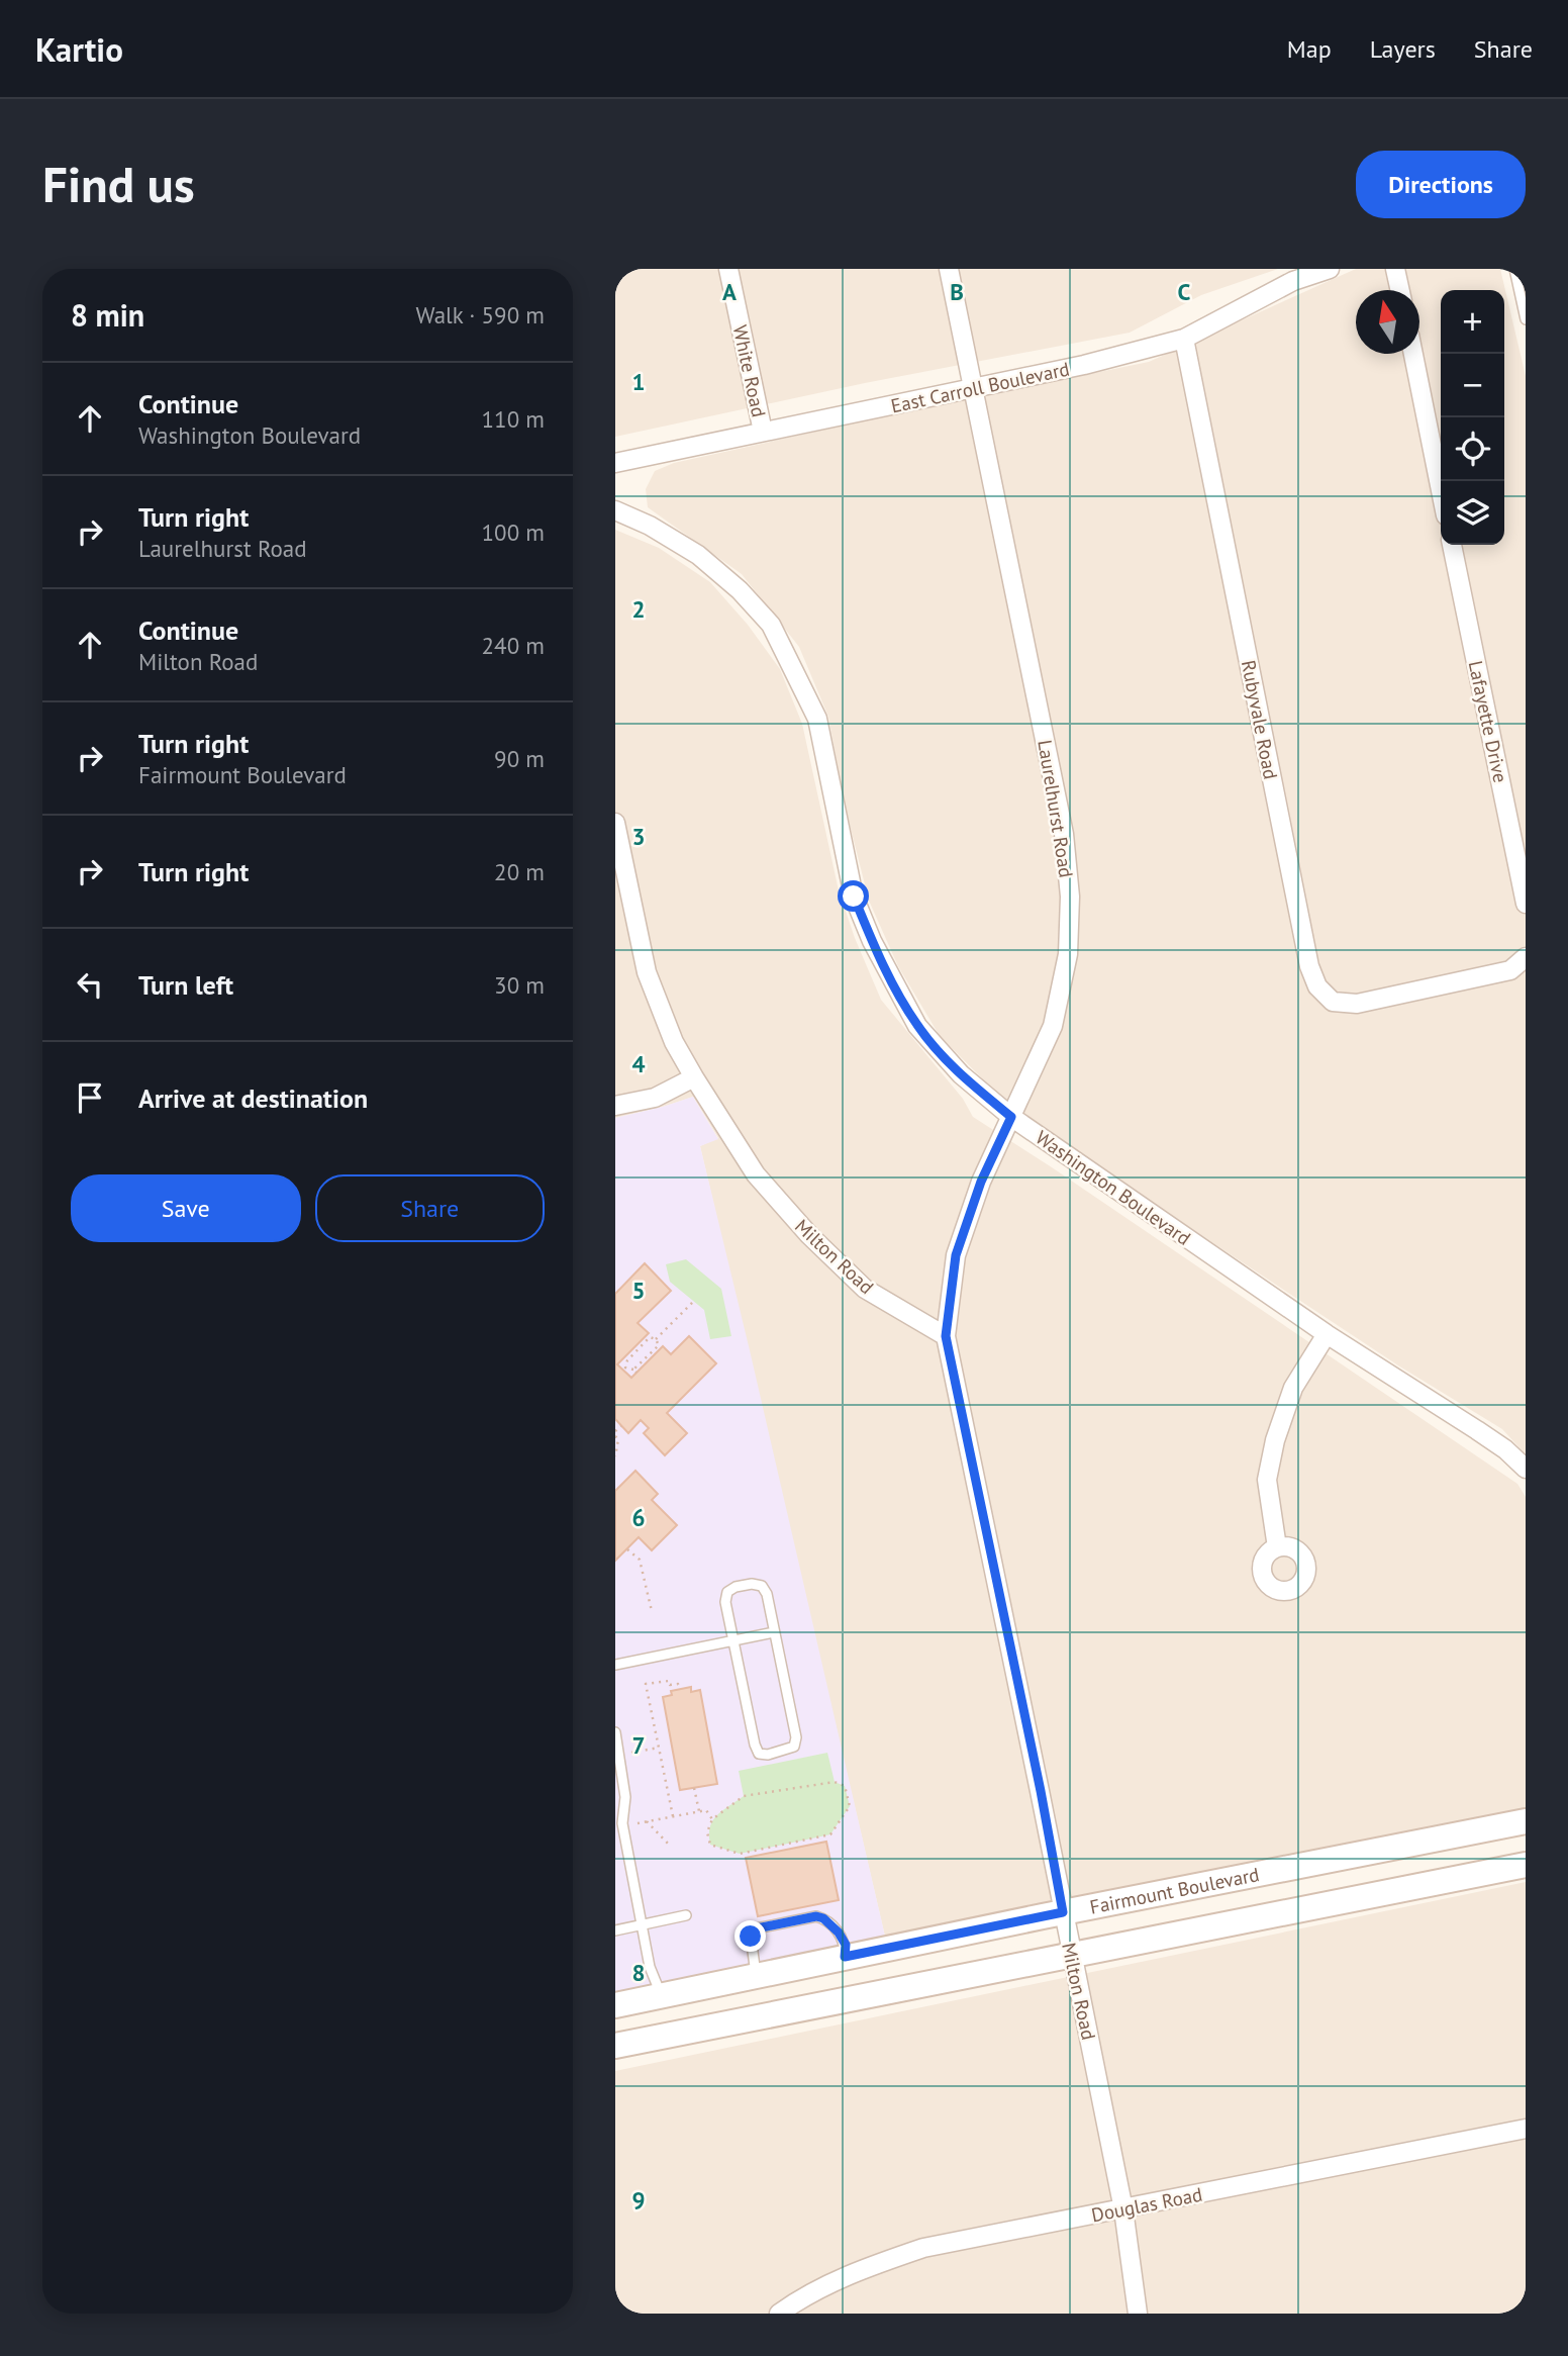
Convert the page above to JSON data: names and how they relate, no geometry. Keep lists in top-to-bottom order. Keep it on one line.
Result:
{"streets":{"main road":["Fairmount Boulevard"],"street":["White Road","East Carroll Boulevard","Rubyvale Road","Lafayette Drive","Laurelhurst Road","Washington Boulevard","Milton Road","Douglas Road"]},"crossings":[["White Road","East Carroll Boulevard"],["East Carroll Boulevard","Rubyvale Road"],["East Carroll Boulevard","Laurelhurst Road"],["Laurelhurst Road","Washington Boulevard"],["Laurelhurst Road","Milton Road"],["Milton Road","Fairmount Boulevard"],["Milton Road","Douglas Road"]],"north":"top","page":{"header":"Kartio","nav":["Map","Layers","Share"],"buttons":["Directions",["Save","Share"]],"title":"Find us","heading":["8 min","Walk · 590 m"],"map_buttons":["+","−"],"list":[["Continue","Washington Boulevard","110 m"],["Turn right","Laurelhurst Road","100 m"],["Continue","Milton Road","240 m"],["Turn right","Fairmount Boulevard","90 m"],["Turn right","20 m"],["Turn left","30 m"],"Arrive at destination"]},"grid":{"columns":["A","B","C"],"rows":["1","2","3","4","5","6","7","8","9"]}}
